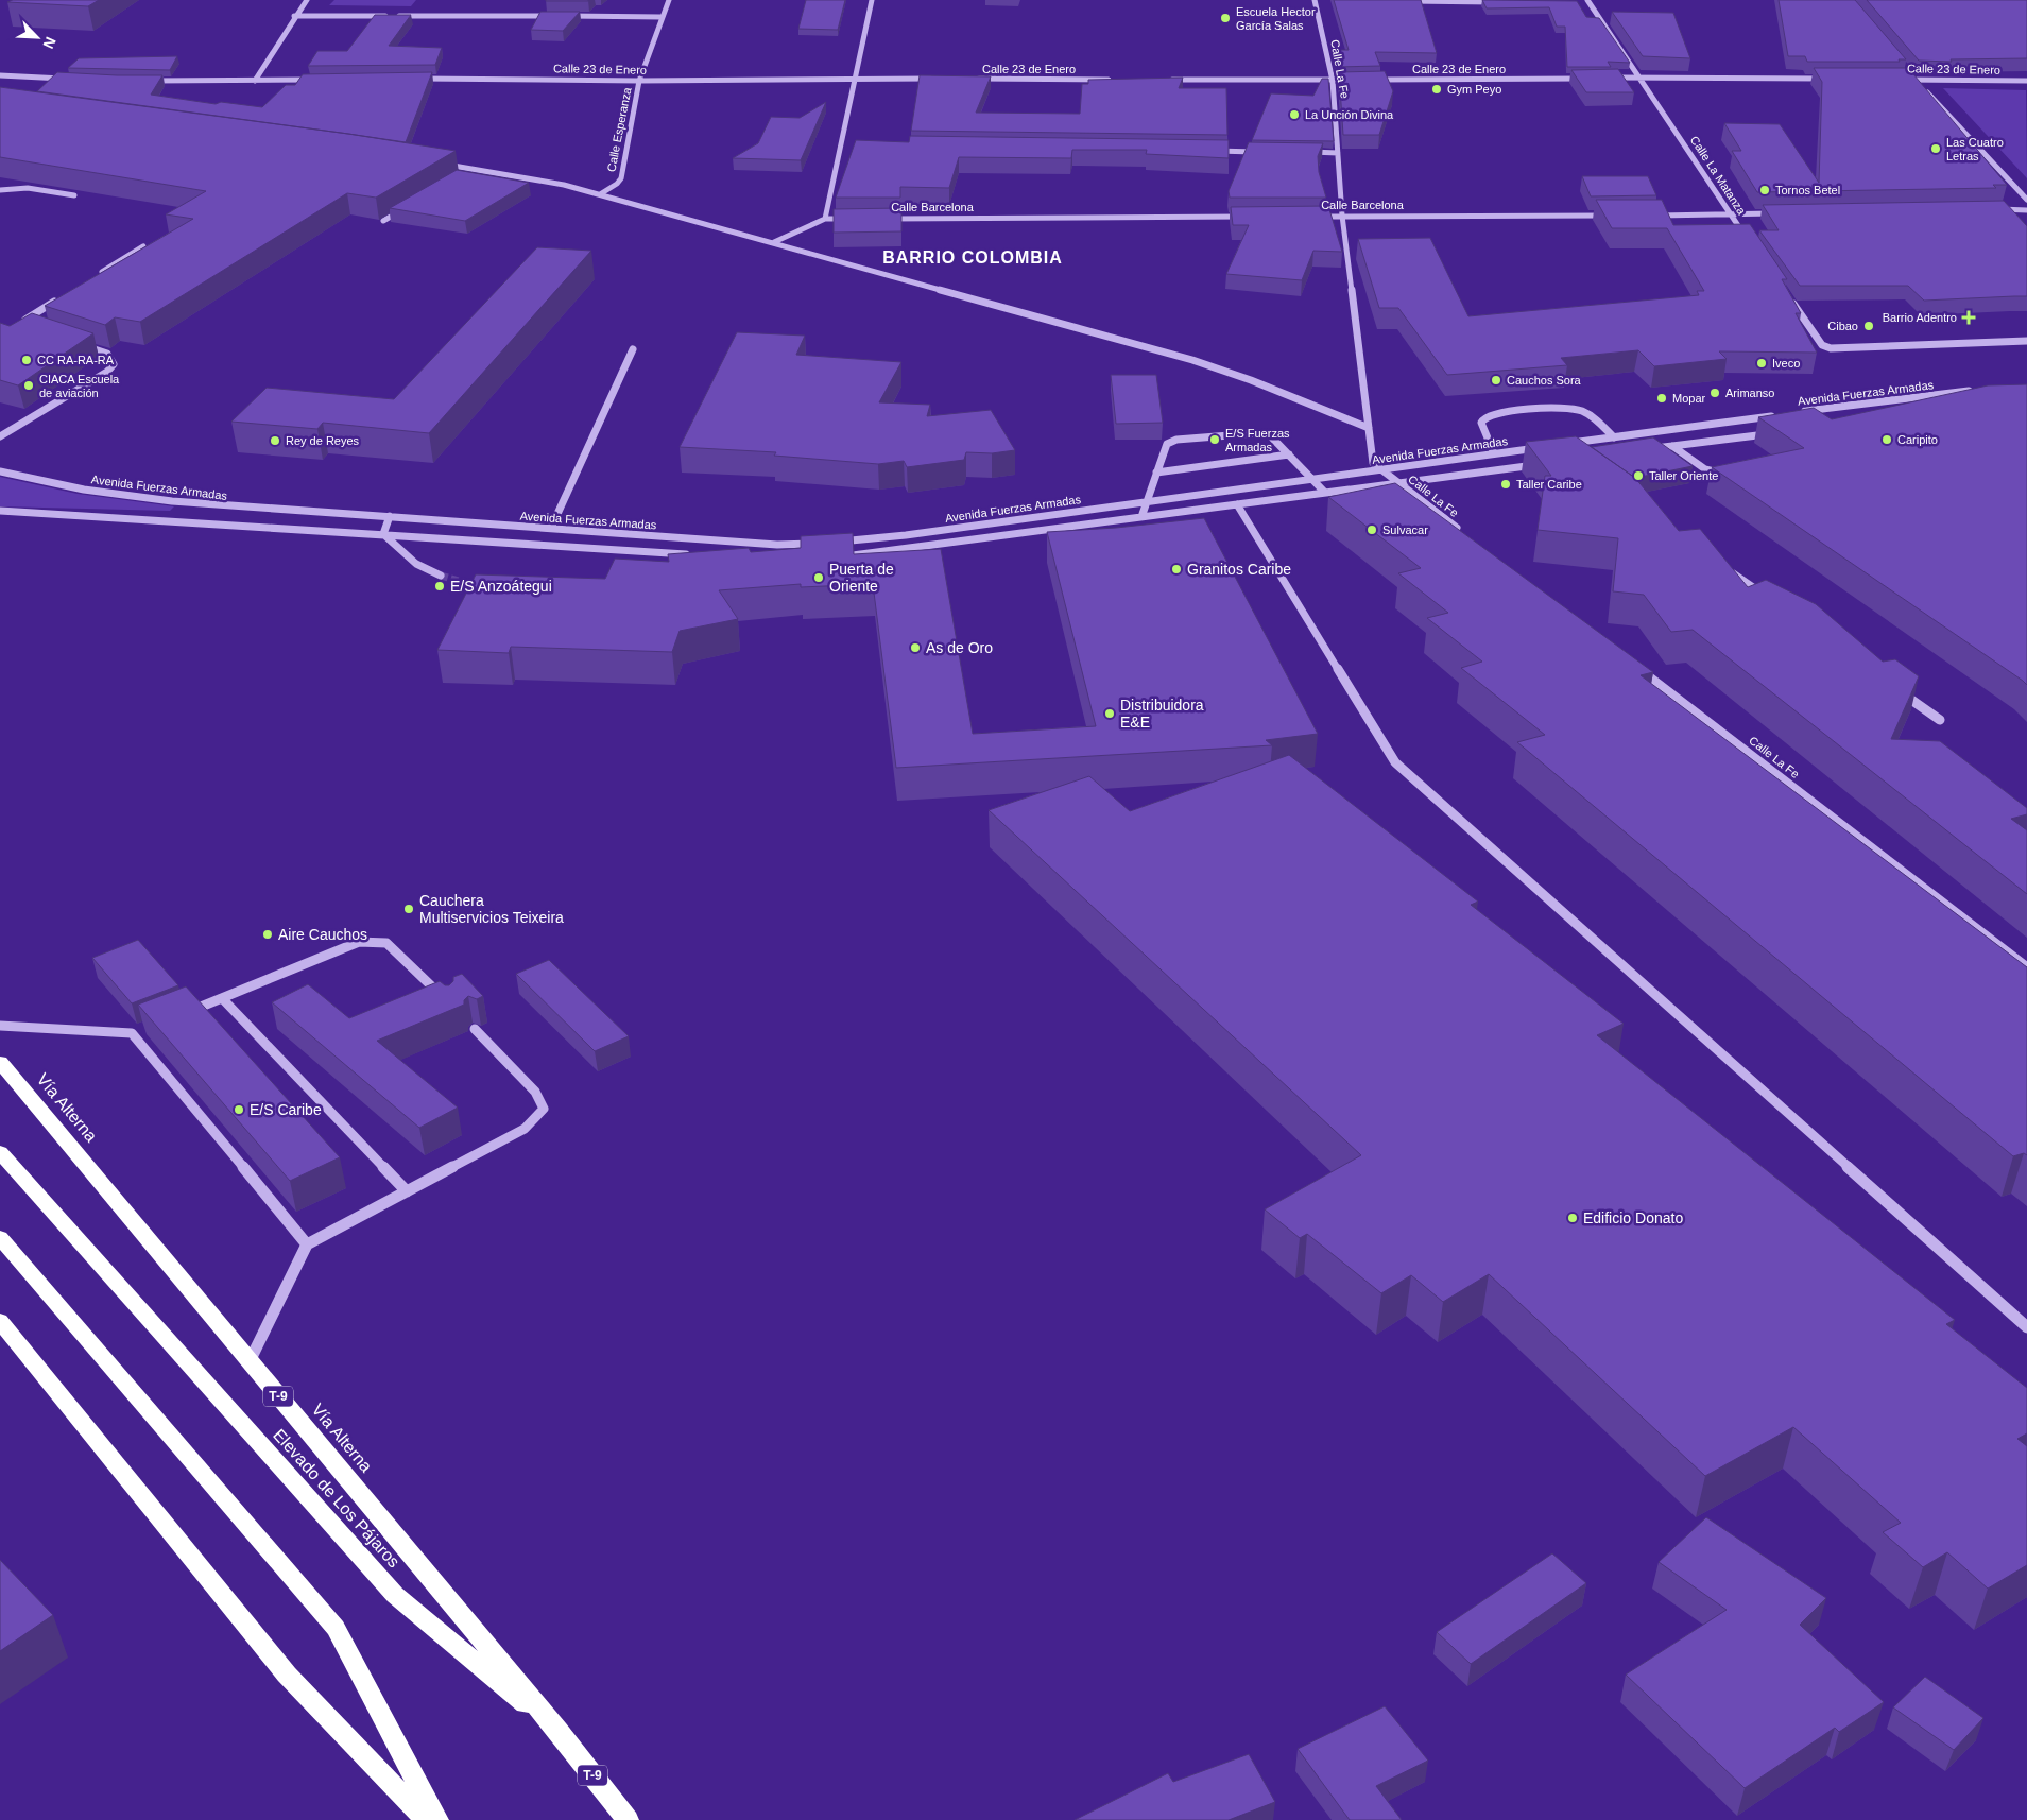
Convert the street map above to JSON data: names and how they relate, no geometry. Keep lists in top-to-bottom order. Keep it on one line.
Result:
{"streets":{"highway":["Vía Alterna","T-9","Elevado de Los Pájaros"],"street":["Calle 23 de Enero","Calle La Fe","Calle Esperanza","Calle La Matanza","Calle Barcelona","Avenida Fuerzas Armadas"]},"crossings":[["Calle 23 de Enero","Calle Esperanza"],["Calle La Fe","Calle Barcelona"],["Calle La Fe","Avenida Fuerzas Armadas"],["Vía Alterna","Elevado de Los Pájaros"]],"districts":["BARRIO COLOMBIA"],"places":{"other":["Escuela Hector García Salas","Gym Peyo","La Unción Divina","Las Cuatro Letras","Tornos Betel","Cibao","CC RA-RA-RA","Iveco","Cauchos Sora","CIACA Escuela de aviación","Arimanso","Mopar","E/S Fuerzas Armadas","Caripito","Rey de Reyes","Taller Oriente","Taller Caribe","Sulvacar","Granitos Caribe","Puerta de Oriente","E/S Anzoátegui","As de Oro","Distribuidora E&E","Cauchera Multiservicios Teixeira","Aire Cauchos","E/S Caribe","Edificio Donato"],"health":["Barrio Adentro"]},"north":"bottom right"}
